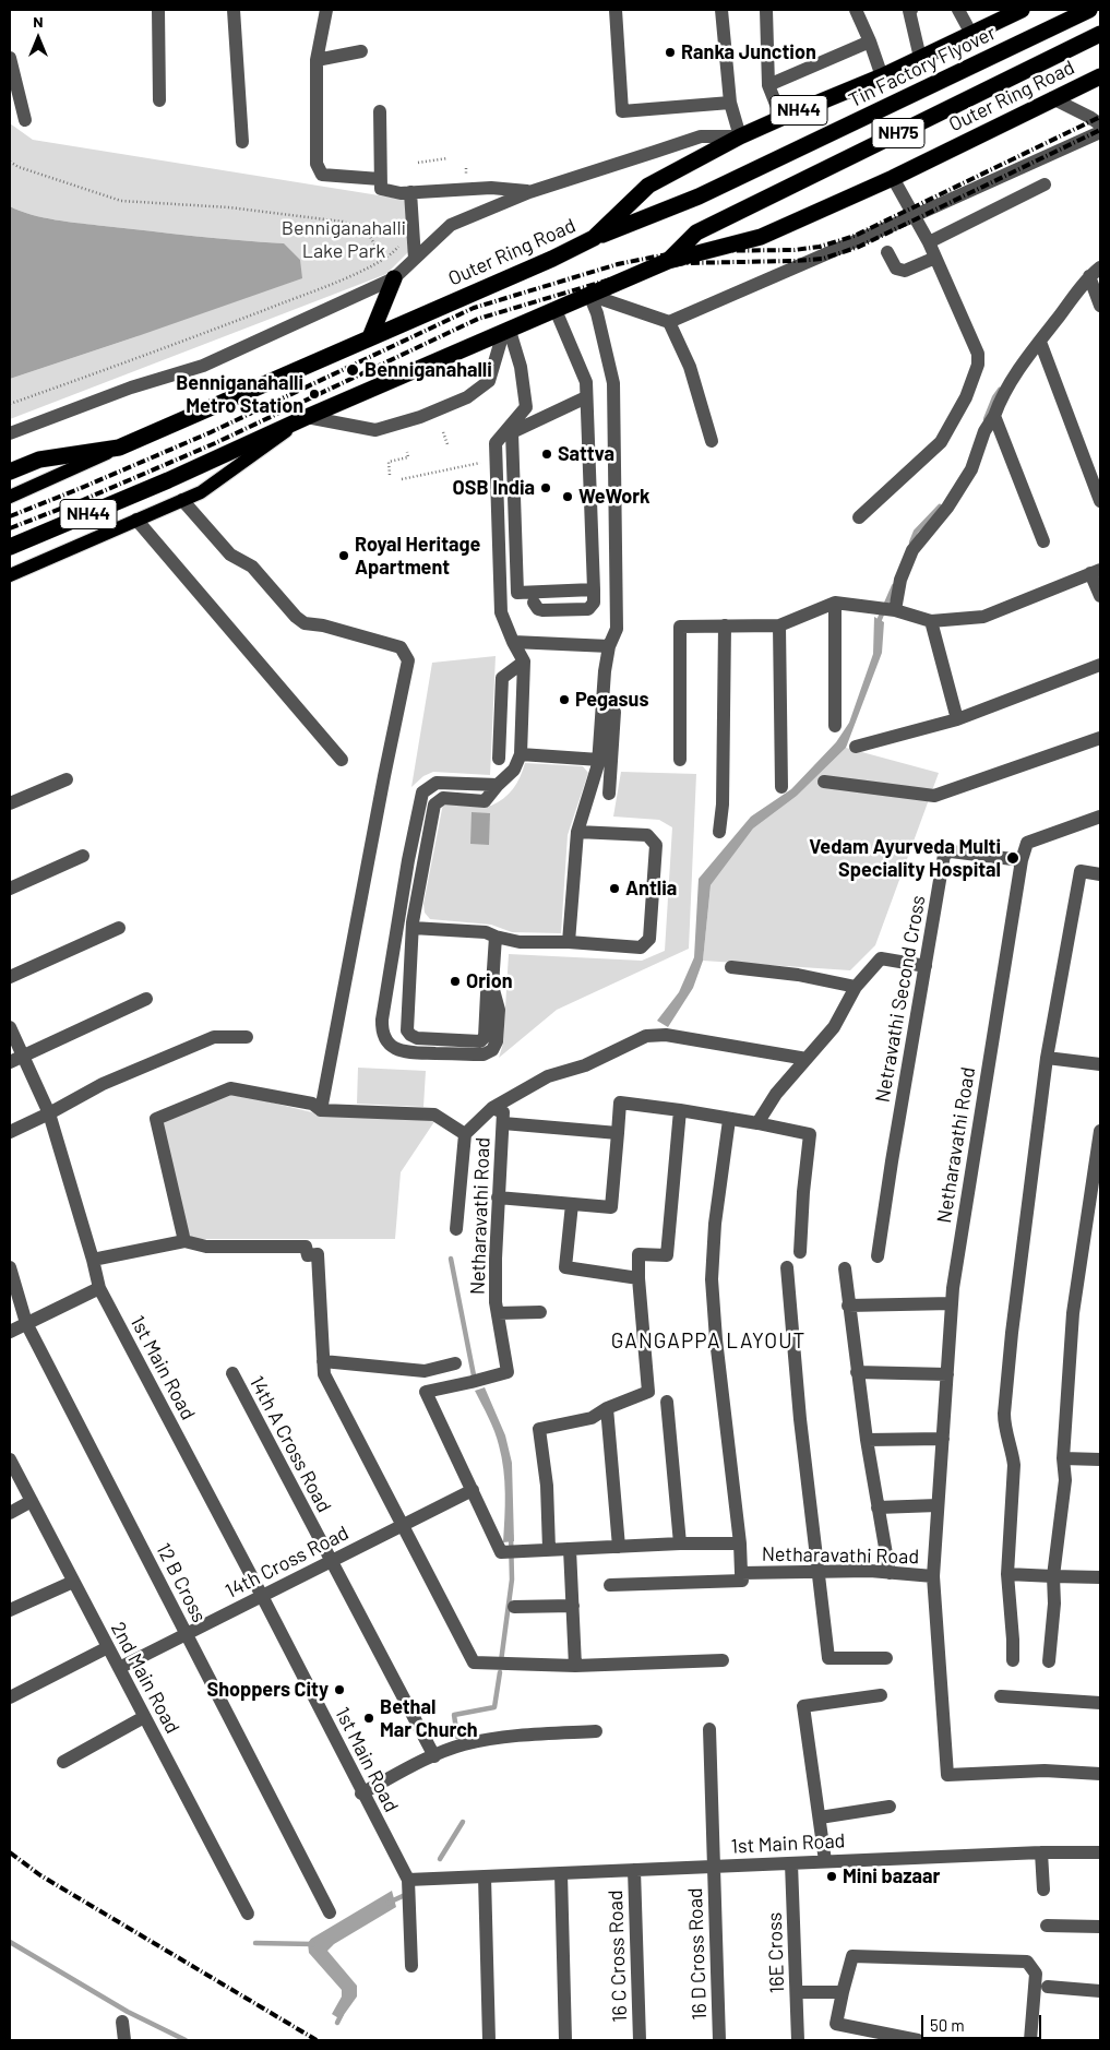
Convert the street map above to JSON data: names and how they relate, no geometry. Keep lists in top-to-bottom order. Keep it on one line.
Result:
{"streets":{"highway":["Tin Factory Flyover","Outer Ring Road","NH44","NH75"],"street":["Netravathi Second Cross","Netharavathi Road","1st Main Road","14th A Cross Road","14th Cross Road","12 B Cross","2nd Main Road","16E Cross","16 D Cross Road","16 C Cross Road"]},"crossings":[["Tin Factory Flyover","Outer Ring Road"],["Outer Ring Road","NH44"],["Outer Ring Road","NH75"],["Netravathi Second Cross","Netharavathi Road"],["Netharavathi Road","14th Cross Road"],["1st Main Road","14th Cross Road"],["1st Main Road","16E Cross"],["1st Main Road","16 D Cross Road"],["1st Main Road","16 C Cross Road"],["14th A Cross Road","14th Cross Road"],["14th Cross Road","12 B Cross"],["14th Cross Road","2nd Main Road"]],"districts":["GANGAPPA LAYOUT"],"parks":["Benniganahalli Lake Park"],"places":["Ranka Junction","Benniganahalli","Benniganahalli Metro Station","Sattva","OSB India","WeWork","Royal Heritage Apartment","Pegasus","Vedam Ayurveda Multi Speciality Hospital","Antlia","Orion","Shoppers City","Bethal Mar Church","Mini bazaar"],"scale_bar":"50 m","north":"top"}
